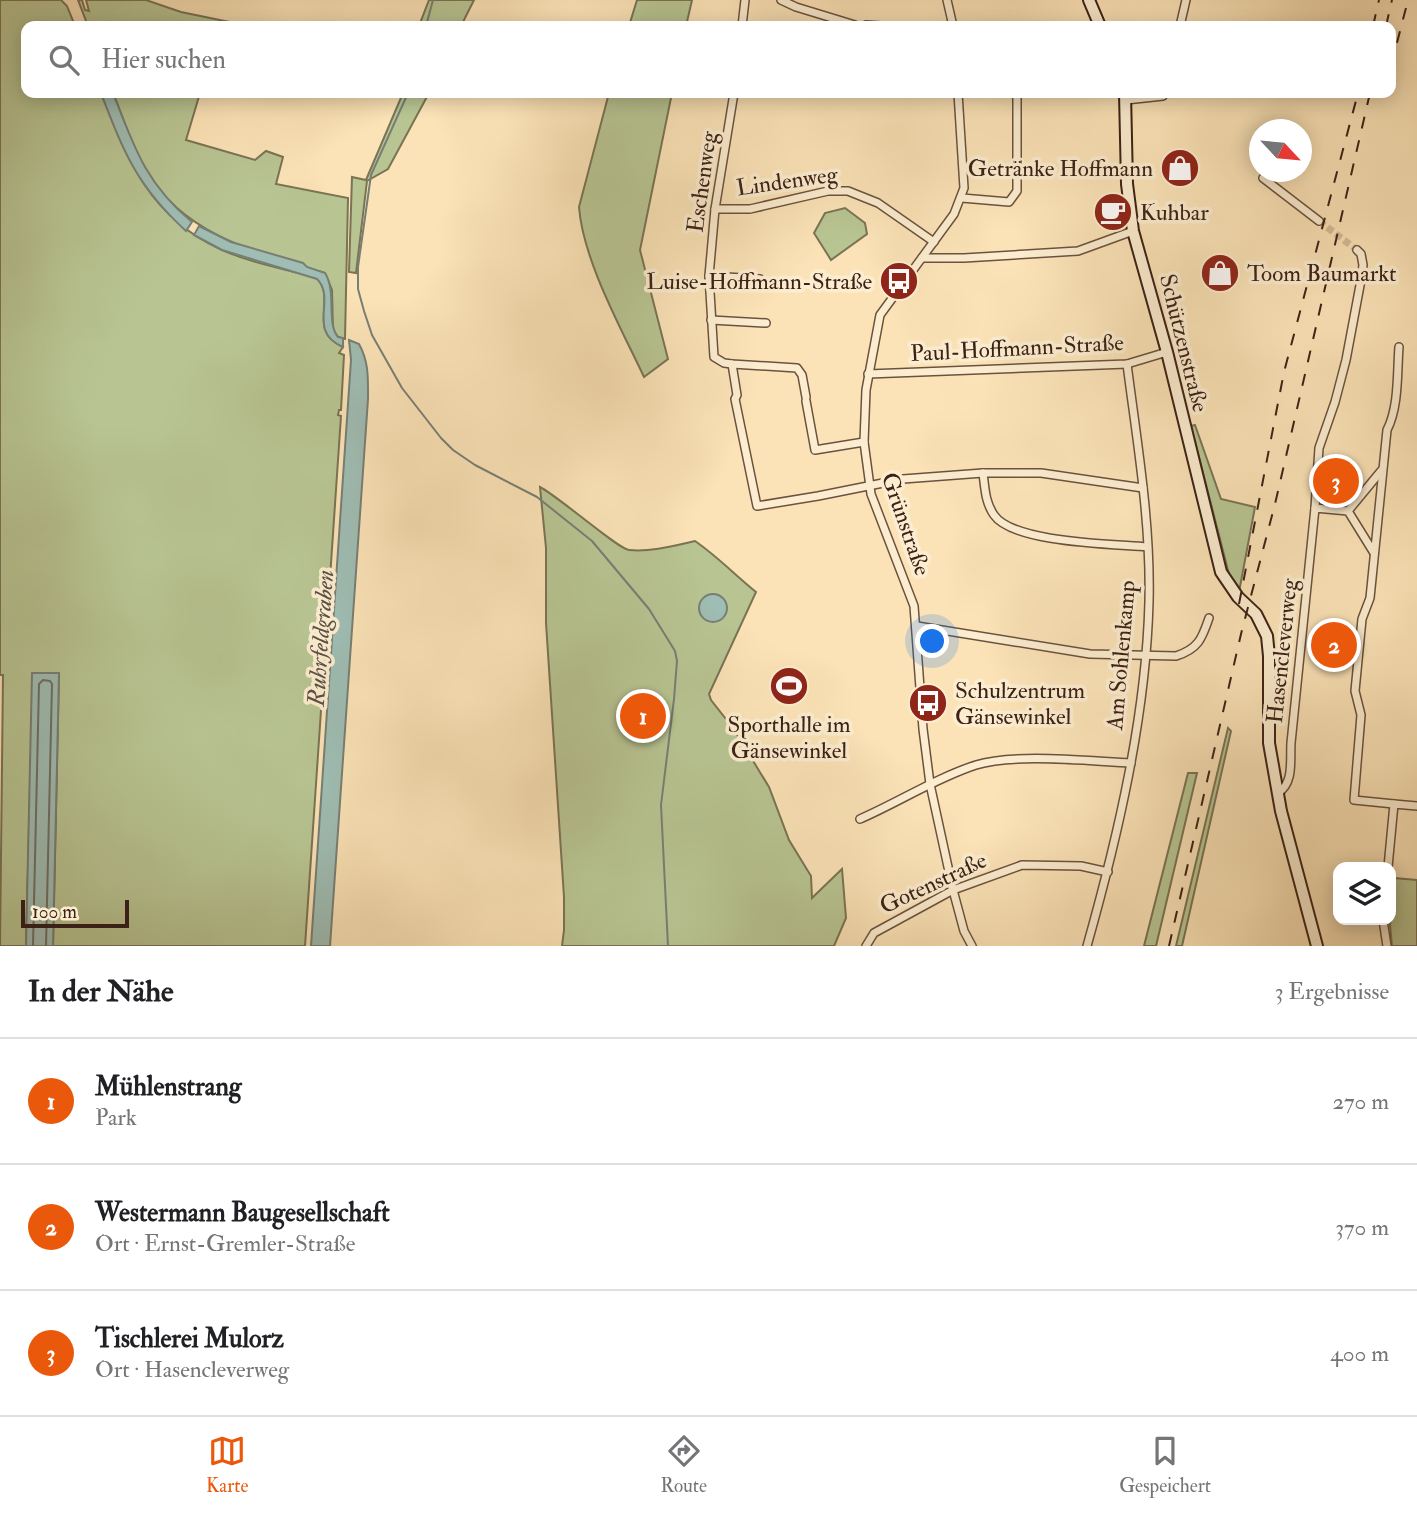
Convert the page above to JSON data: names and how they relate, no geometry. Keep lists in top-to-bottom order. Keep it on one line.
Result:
{"streets":{"main road":["Schützenstraße"],"street":["Lindenweg","Eschenweg","Paul-Hoffmann-Straße","Grünstraße","Hasencleverweg","Am Sohlenkamp","Gotenstraße"]},"crossings":[["Lindenweg","Eschenweg"],["Lindenweg","Grünstraße"],["Schützenstraße","Paul-Hoffmann-Straße"],["Schützenstraße","Hasencleverweg"],["Paul-Hoffmann-Straße","Grünstraße"],["Paul-Hoffmann-Straße","Am Sohlenkamp"],["Grünstraße","Gotenstraße"],["Am Sohlenkamp","Gotenstraße"]],"water":["Ruhrfeldgraben"],"places":{"shop":["Getränke Hoffmann","Toom Baumarkt"],"cafe":["Kuhbar"],"bus stop":["Luise-Hoffmann-Straße","Schulzentrum Gänsewinkel"],"sports":["Sporthalle im Gänsewinkel"]},"scale_bar":"100 m","north":"bottom right","page":{"search":"Hier suchen","pins":["3","2","1"],"scale":"100 m","heading":["In der Nähe","3 Ergebnisse"],"list":[{"mark":"1","name":"Mühlenstrang","note":"Park","value":"270 m"},{"mark":"2","name":"Westermann Baugesellschaft","note":"Ort · Ernst-Gremler-Straße","value":"370 m"},{"mark":"3","name":"Tischlerei Mulorz","note":"Ort · Hasencleverweg","value":"400 m"}],"nav":["Karte","Route","Gespeichert"]}}
